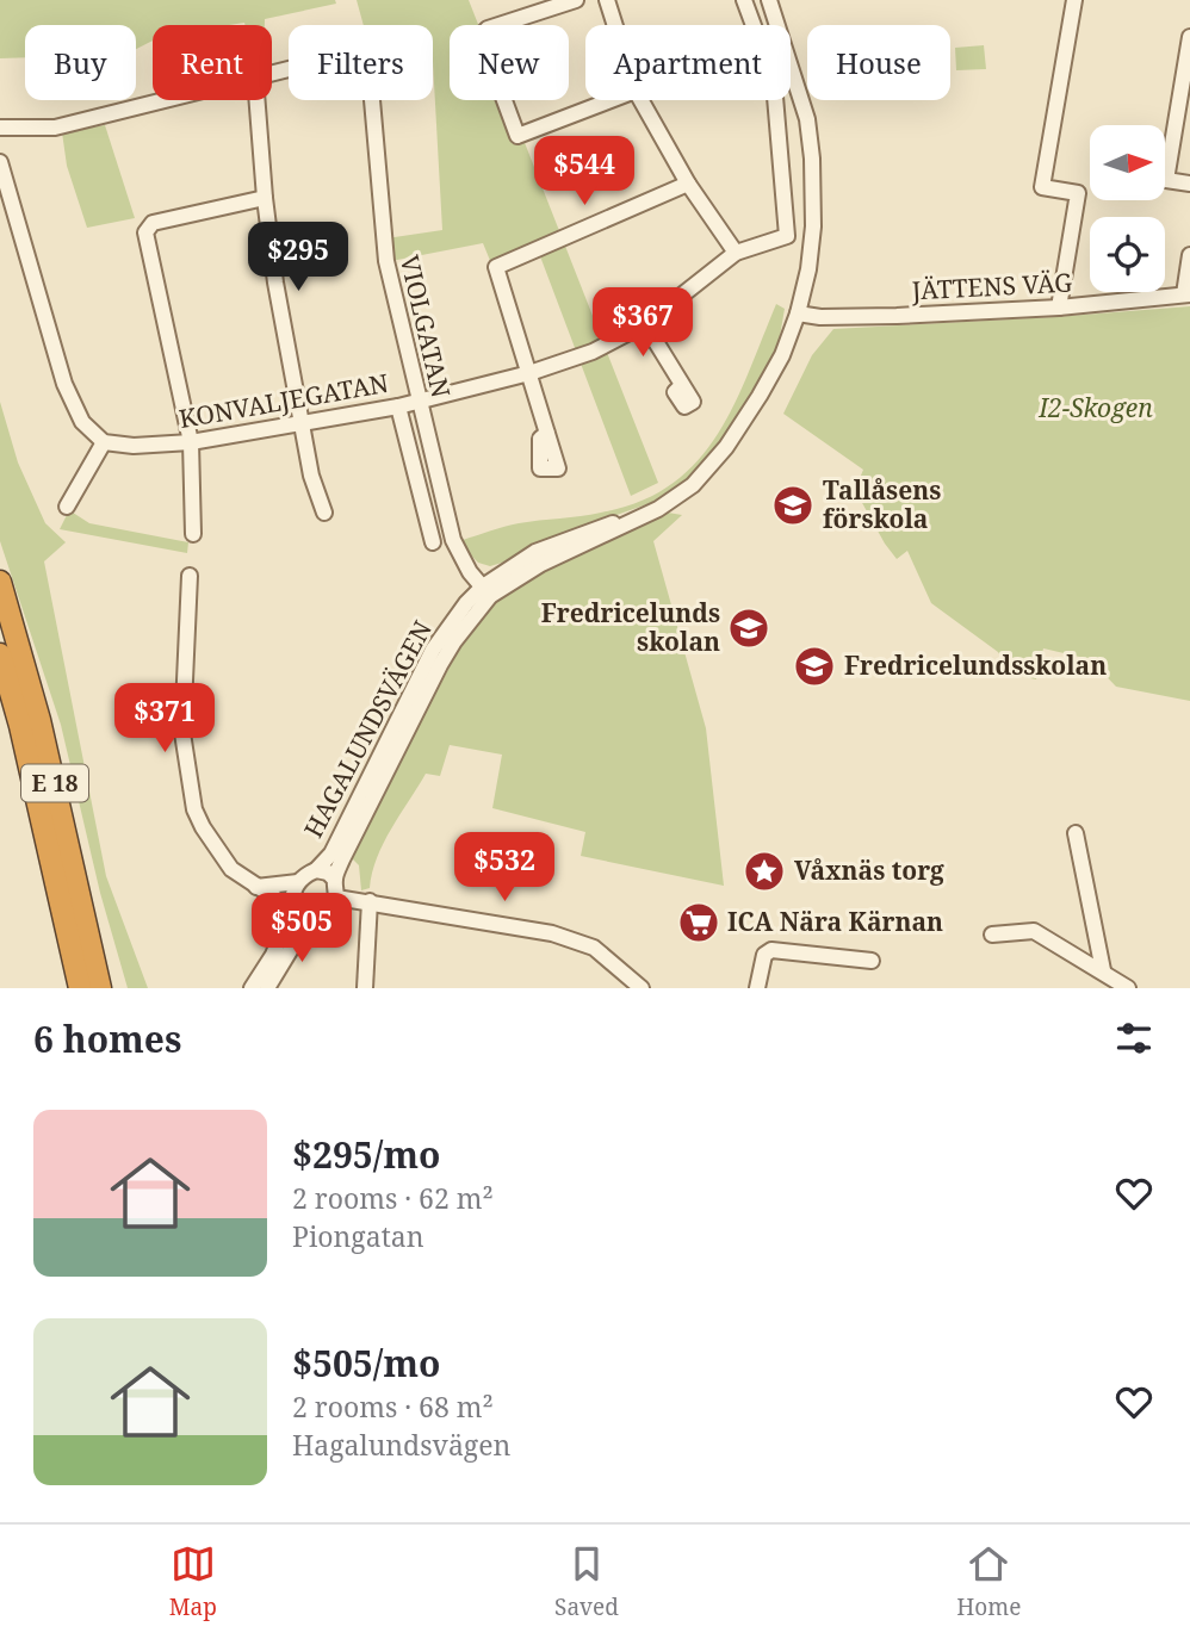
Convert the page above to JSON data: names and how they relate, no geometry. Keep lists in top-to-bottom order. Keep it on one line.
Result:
{"streets":{"highway":["E 18"],"street":["JÄTTENS VÄG","VIOLGATAN","KONVALJEGATAN","HAGALUNDSVÄGEN"]},"crossings":[["JÄTTENS VÄG","HAGALUNDSVÄGEN"],["VIOLGATAN","KONVALJEGATAN"],["VIOLGATAN","HAGALUNDSVÄGEN"]],"parks":["I2-Skogen"],"places":{"school or university":["Tallåsens förskola","Fredricelunds skolan","Fredricelundsskolan"],"place":["Våxnäs torg"],"supermarket":["ICA Nära Kärnan"]},"north":"right","page":{"chip":["Buy","Rent","Filters","New","Apartment","House"],"price":["$544","$295","$367","$371","$532","$505"],"heading":"6 homes","list":[{"name":"$295/mo","note":"2 rooms · 62 m² · Piongatan"},{"name":"$505/mo","note":"2 rooms · 68 m² · Hagalundsvägen"}],"tabs":["Map","Saved","Home"]}}
